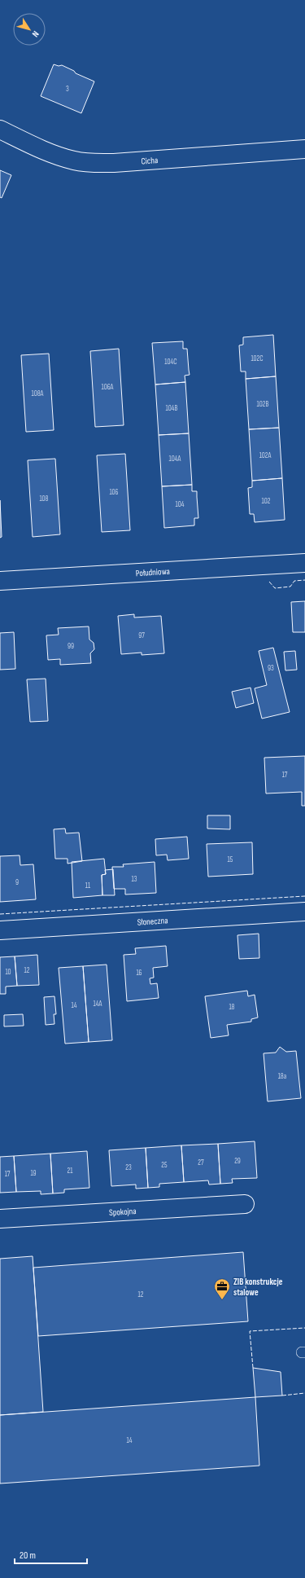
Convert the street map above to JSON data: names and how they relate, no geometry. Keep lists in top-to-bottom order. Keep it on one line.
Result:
{"streets":{"street":["Cicha","Południowa","Słoneczna","Spokojna"]},"places":{"office":["ZIB konstrukcje stalowe"]},"house_numbers":["3","102C","104C","106A","108A","102B","104B","102A","104A","106","108","102","104","97","99","93","17","15","13","9","11","12","10","16","14A","14","18","18a","29","27","25","23","21","19","17","12","14"],"scale_bar":"20 m","north":"bottom right"}
